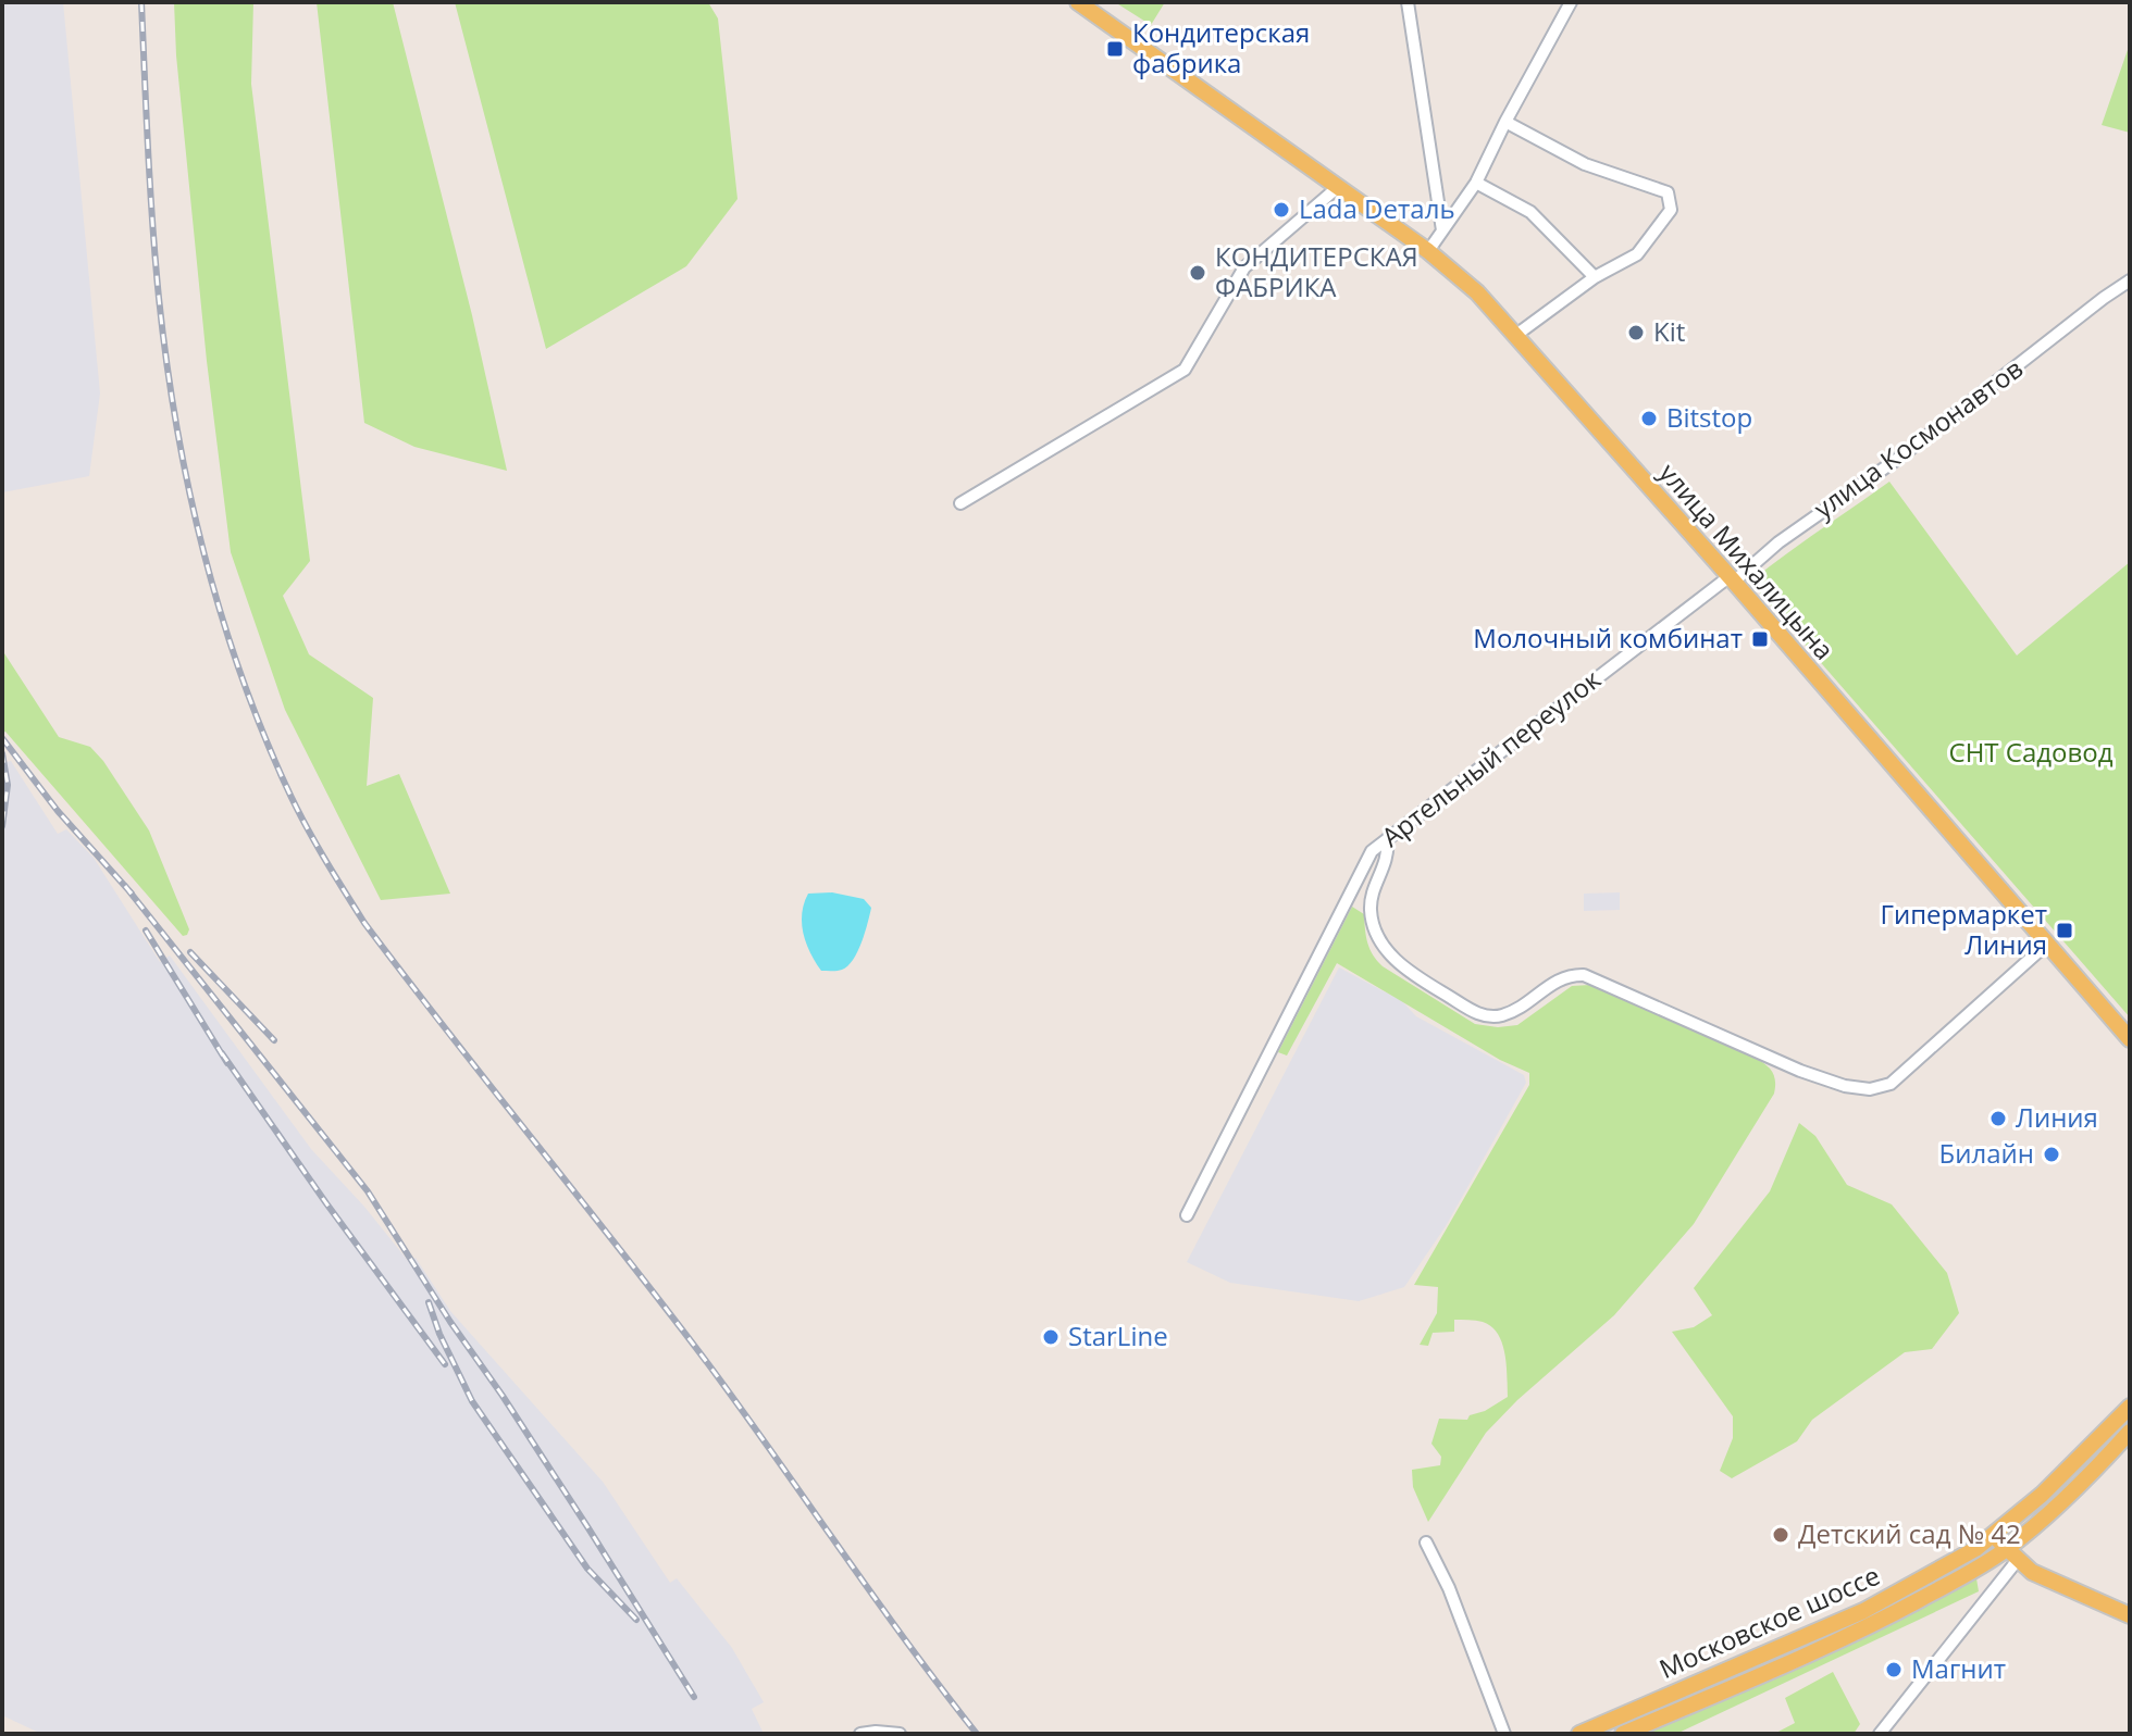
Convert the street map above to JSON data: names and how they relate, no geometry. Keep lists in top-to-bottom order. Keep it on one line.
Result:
{"streets":{"main road":["улица Михалицына","Московское шоссе"],"street":["улица Космонавтов","Артельный переулок"]},"crossings":[["улица Космонавтов","улица Михалицына"],["улица Космонавтов","Артельный переулок"],["улица Михалицына","Артельный переулок"]],"parks":["СНТ Садовод"],"places":{"transit":["Кондитерская фабрика","Молочный комбинат","Гипермаркет Линия"],"other":["Lada Dеталь","КОНДИТЕРСКАЯ ФАБРИКА","Kit","Bitstop","Линия","Билайн","StarLine","Детский сад № 42","Магнит"]}}
